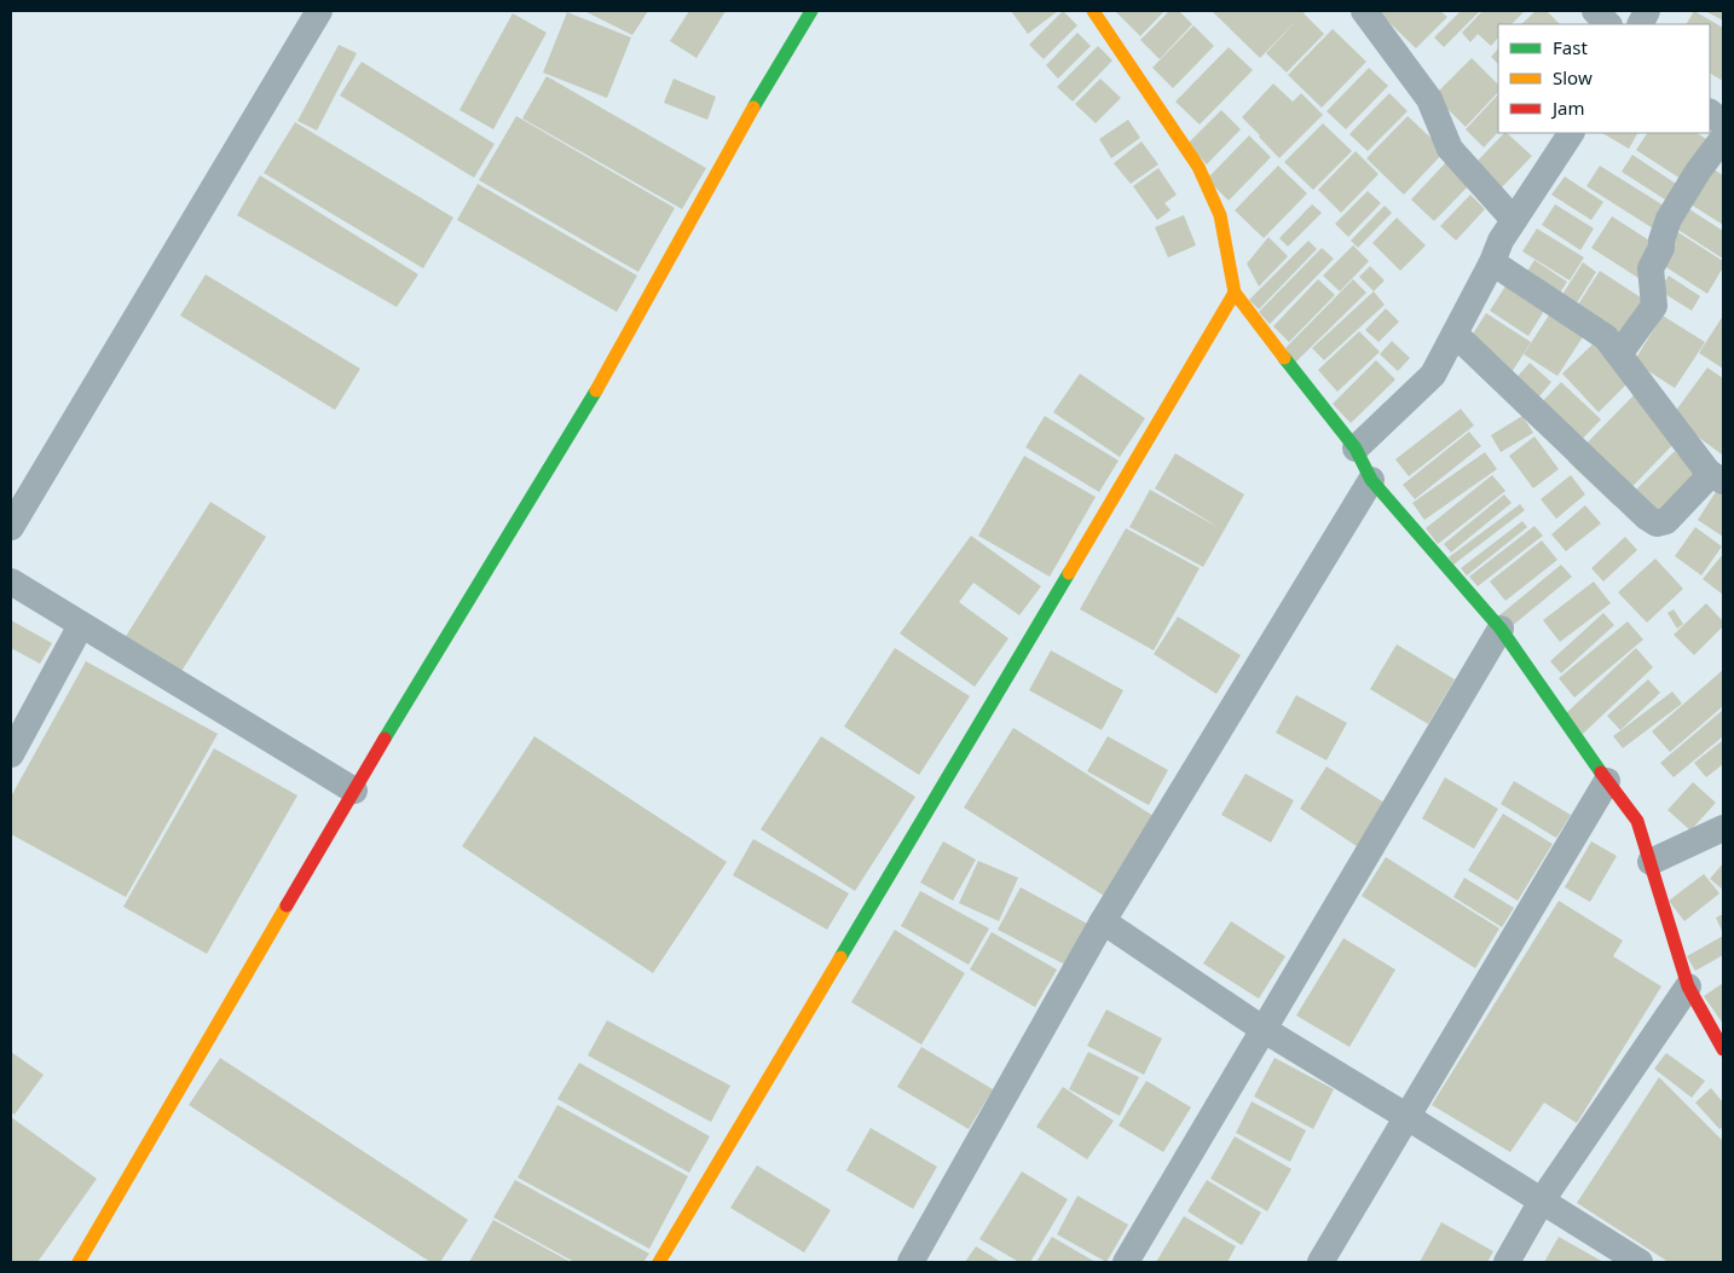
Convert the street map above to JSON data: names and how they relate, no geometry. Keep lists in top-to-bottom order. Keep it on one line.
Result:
{"legend":["Fast","Slow","Jam"]}
